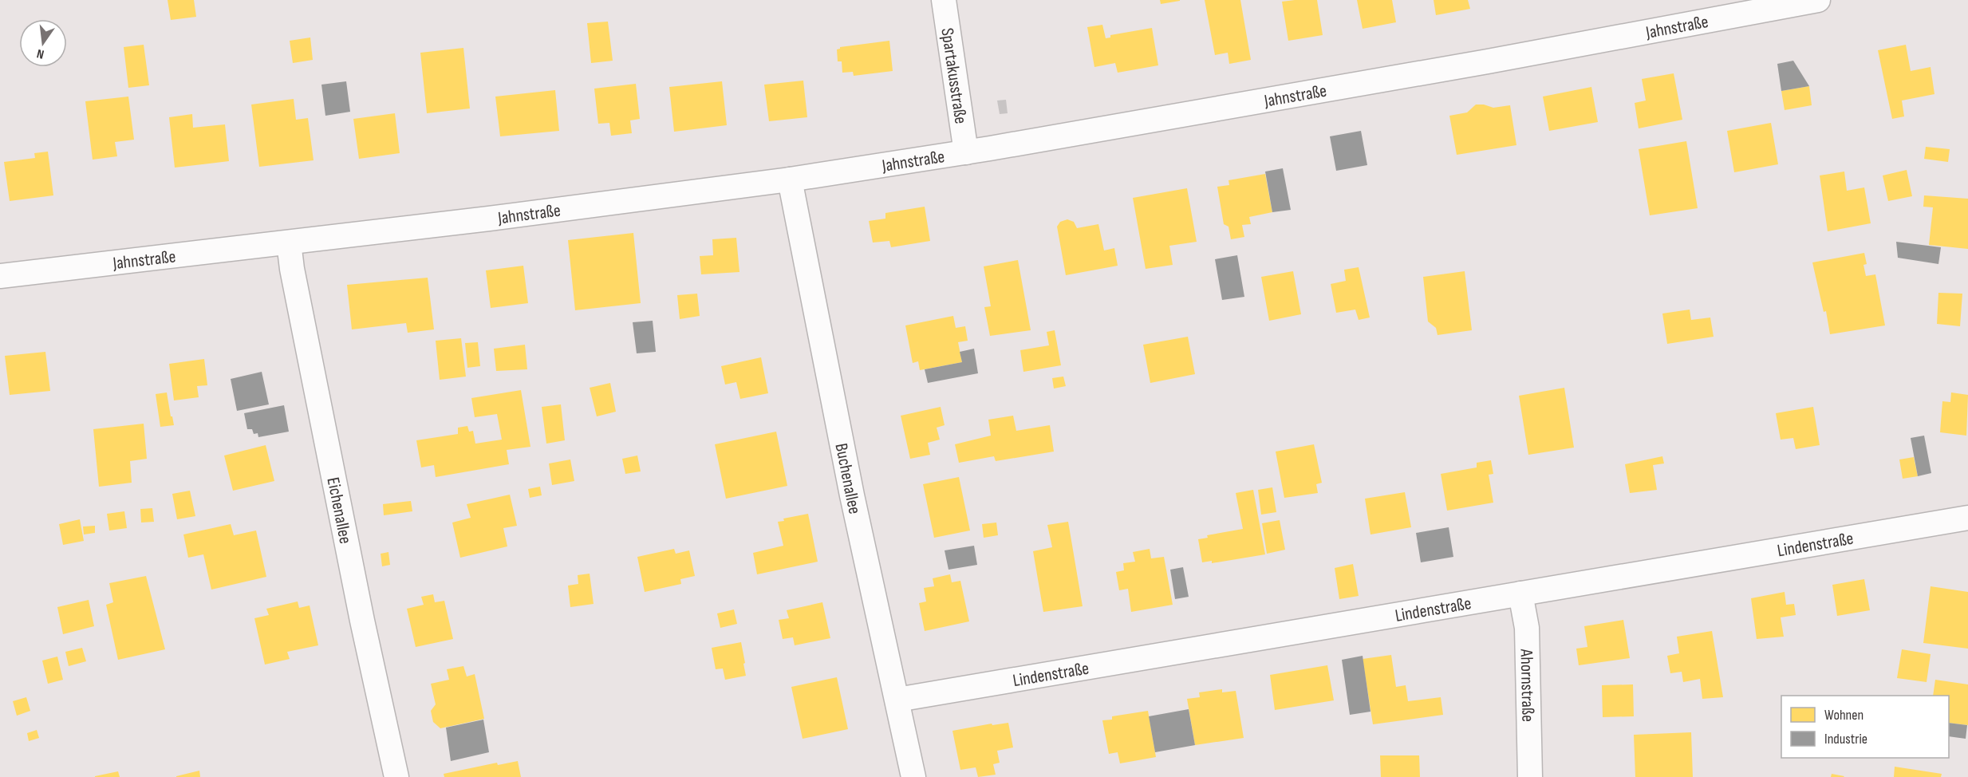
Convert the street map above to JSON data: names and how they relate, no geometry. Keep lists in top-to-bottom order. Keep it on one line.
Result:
{"streets":{"street":["Jahnstraße","Spartakusstraße","Buchenallee","Eichenallee","Lindenstraße","Ahornstraße"]},"crossings":[["Jahnstraße","Spartakusstraße"],["Jahnstraße","Buchenallee"],["Jahnstraße","Eichenallee"],["Buchenallee","Lindenstraße"],["Lindenstraße","Ahornstraße"]],"legend":["Wohnen","Industrie"],"north":"bottom"}
